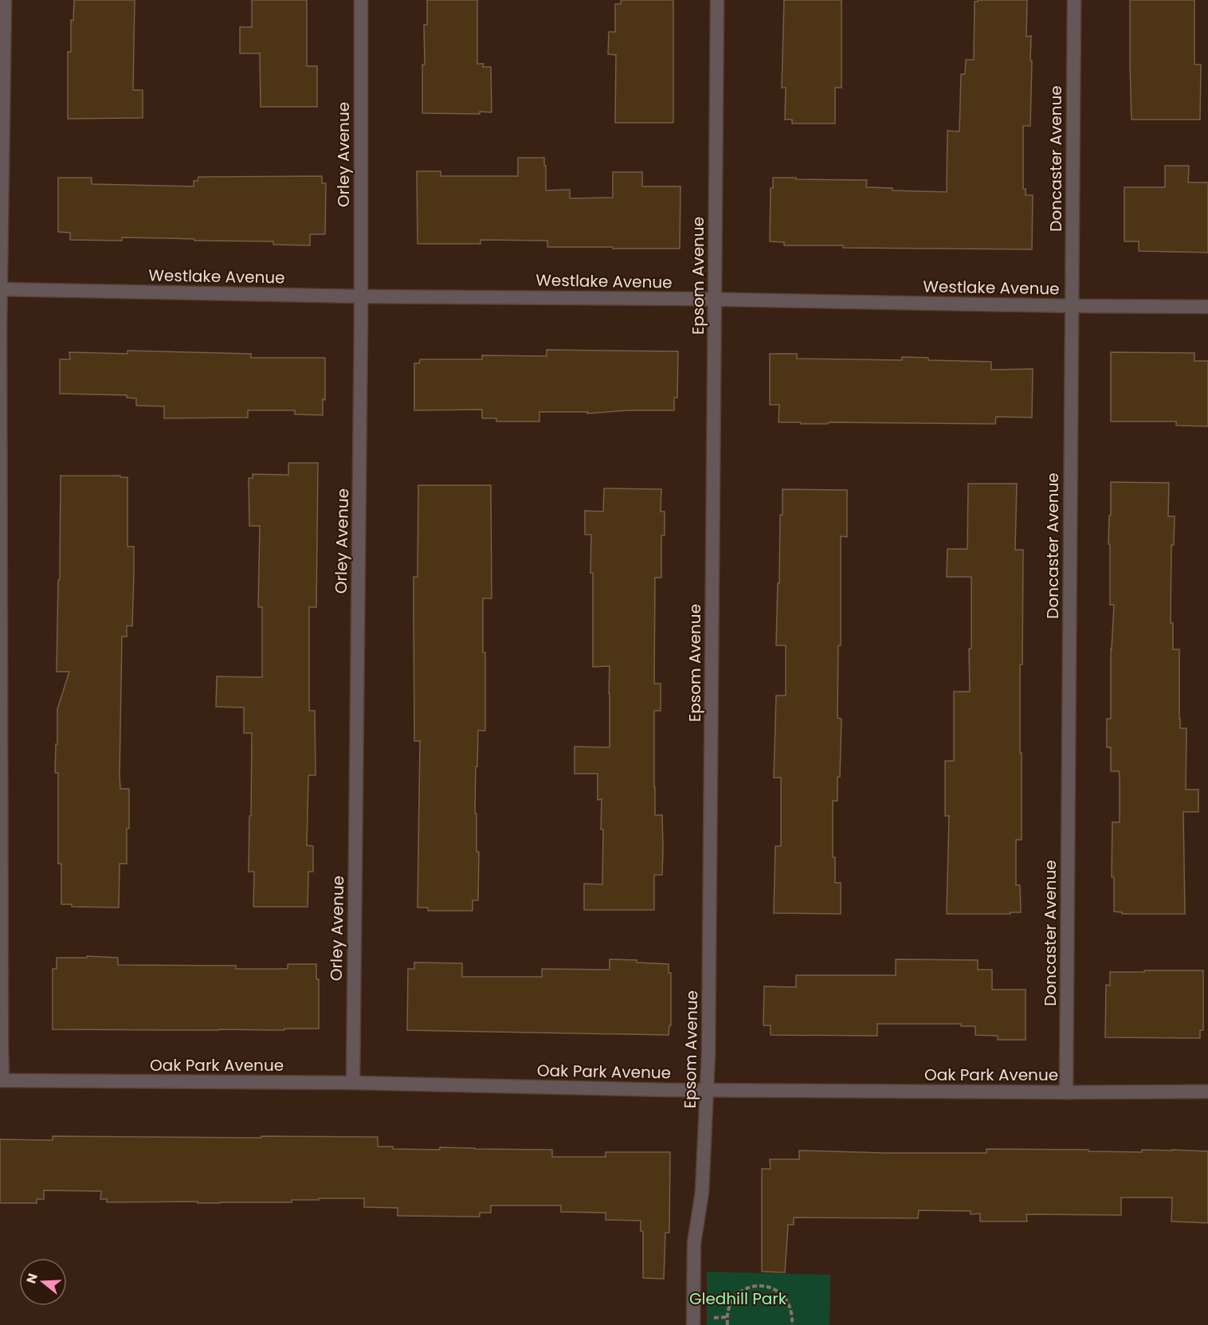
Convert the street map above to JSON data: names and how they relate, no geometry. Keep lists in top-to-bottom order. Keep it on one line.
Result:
{"streets":{"street":["Orley Avenue","Doncaster Avenue","Epsom Avenue","Westlake Avenue","Oak Park Avenue"]},"crossings":[["Orley Avenue","Westlake Avenue"],["Orley Avenue","Oak Park Avenue"],["Doncaster Avenue","Westlake Avenue"],["Doncaster Avenue","Oak Park Avenue"],["Epsom Avenue","Westlake Avenue"],["Epsom Avenue","Oak Park Avenue"]],"parks":["Gledhill Park"],"north":"left"}
